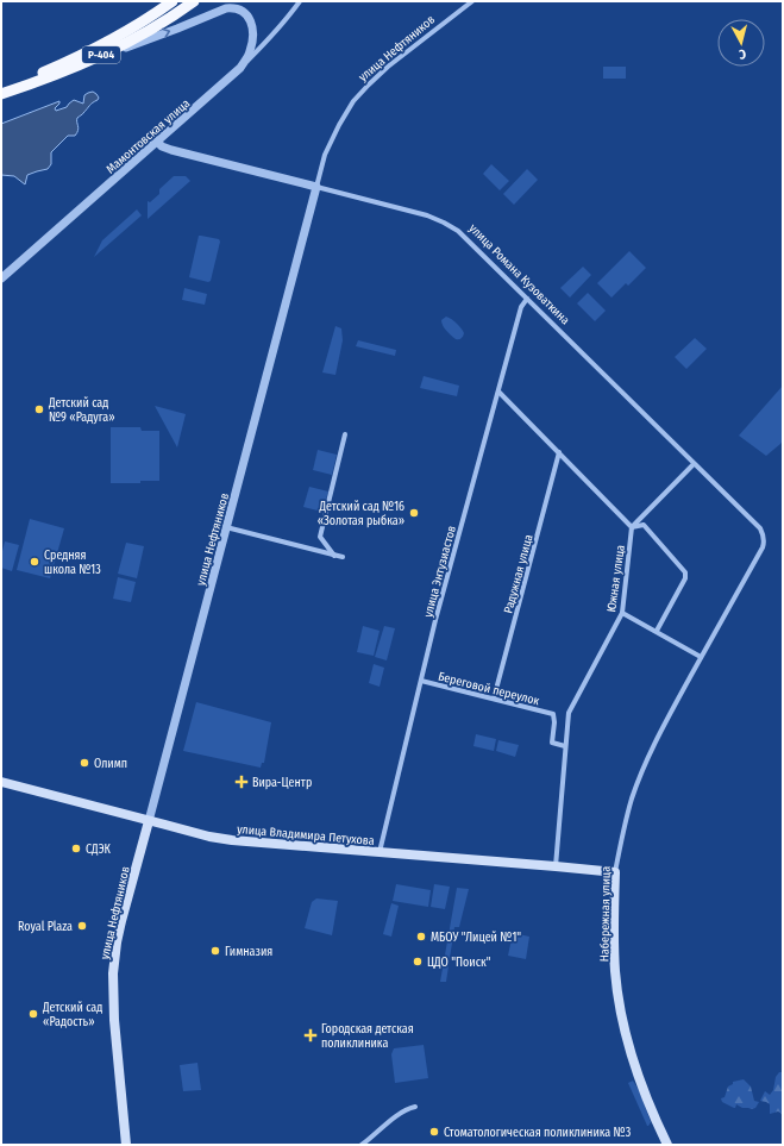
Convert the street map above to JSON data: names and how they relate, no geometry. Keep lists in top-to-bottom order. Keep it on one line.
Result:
{"streets":{"highway":["Р-404"],"main road":["улица Нефтяников","улица Владимира Петухова","Набережная улица"],"street":["Мамонтовская улица","улица Романа Кузоваткина","улица Энтузиастов","Радужная улица","Южная улица","Береговой переулок"]},"crossings":[["улица Нефтяников","улица Романа Кузоваткина"],["улица Нефтяников","улица Владимира Петухова"],["Мамонтовская улица","улица Романа Кузоваткина"],["улица Романа Кузоваткина","улица Энтузиастов"],["улица Романа Кузоваткина","Набережная улица"],["улица Энтузиастов","Береговой переулок"],["улица Энтузиастов","улица Владимира Петухова"],["Радужная улица","Береговой переулок"],["Южная улица","Береговой переулок"],["Южная улица","улица Владимира Петухова"],["улица Владимира Петухова","Набережная улица"]],"places":{"other":["Детский сад №9 «Радуга»","Детский сад №16 «Золотая рыбка»","Средняя школа №13","Олимп","СДЭК","Royal Plaza","МБОУ \"Лицей №1\"","Гимназия","ЦДО \"Поиск\"","Детский сад «Радость»","Стоматологическая поликлиника №3"],"health":["Вира-Центр","Городская детская поликлиника"]},"north":"bottom"}
